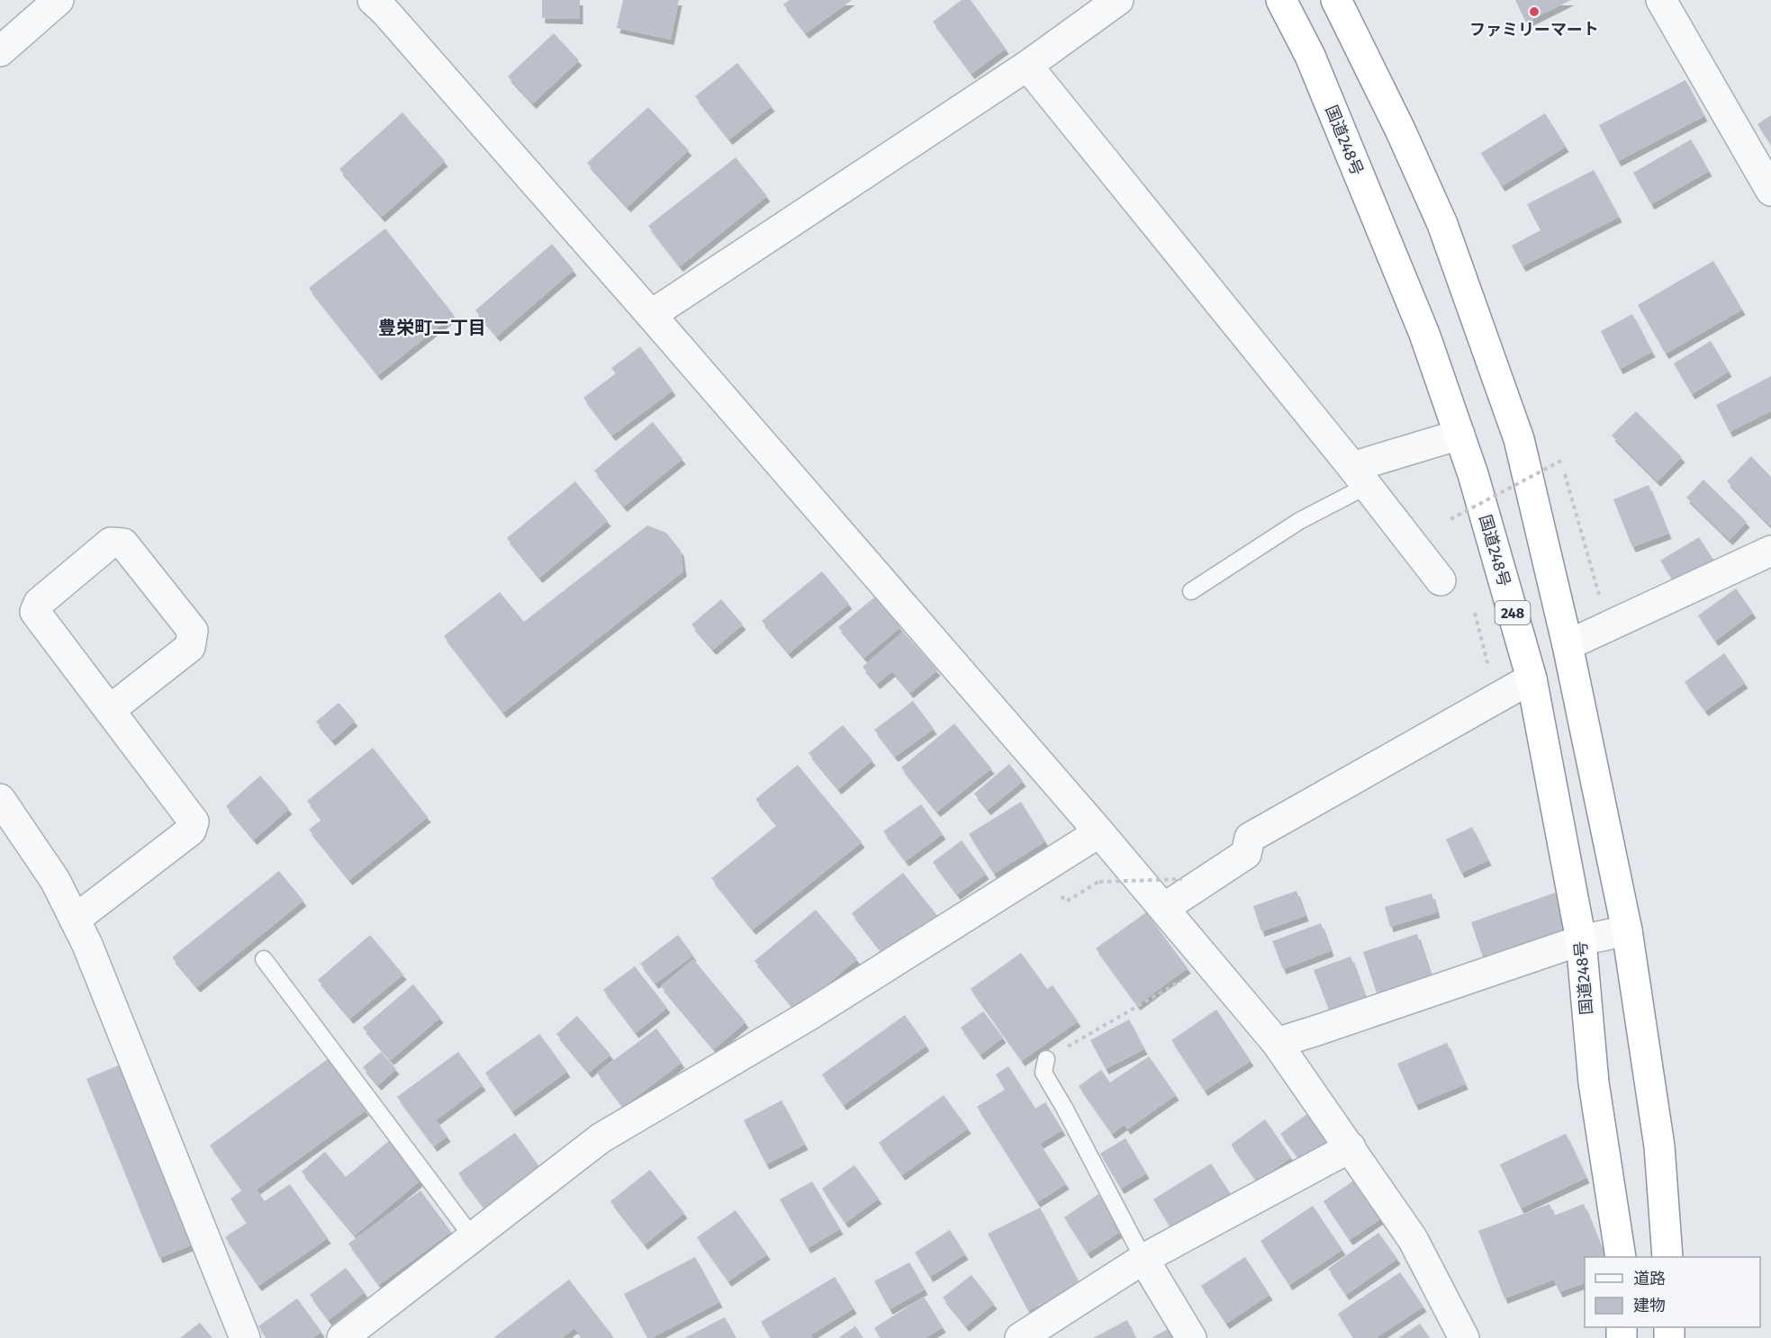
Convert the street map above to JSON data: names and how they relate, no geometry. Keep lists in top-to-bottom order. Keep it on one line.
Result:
{"streets":{"highway":["国道248号","248"]},"districts":["豊栄町二丁目"],"places":["ファミリーマート"],"legend":["道路","建物"]}
